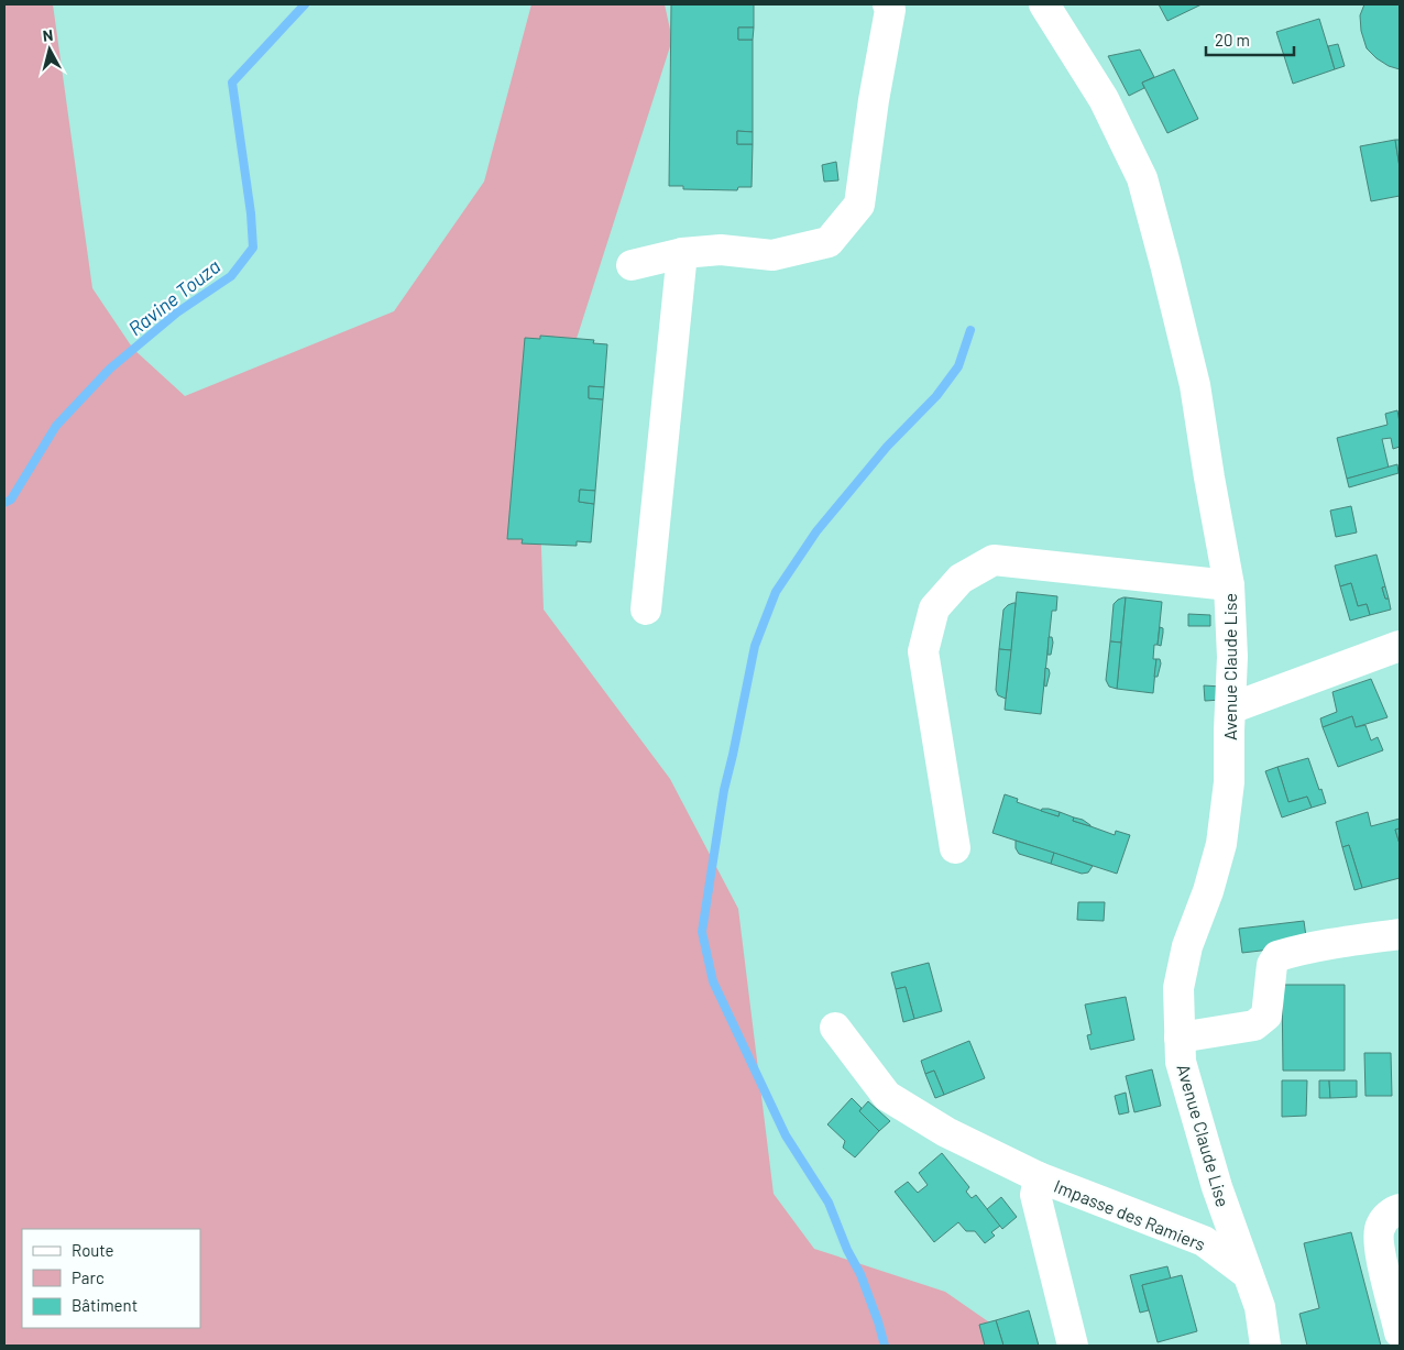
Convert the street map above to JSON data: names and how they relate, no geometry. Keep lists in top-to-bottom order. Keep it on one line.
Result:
{"streets":{"street":["Avenue Claude Lise","Impasse des Ramiers"]},"crossings":[["Avenue Claude Lise","Impasse des Ramiers"]],"water":["Ravine Touza"],"legend":["Route","Parc","Bâtiment"],"scale_bar":"20 m","north":"top"}
